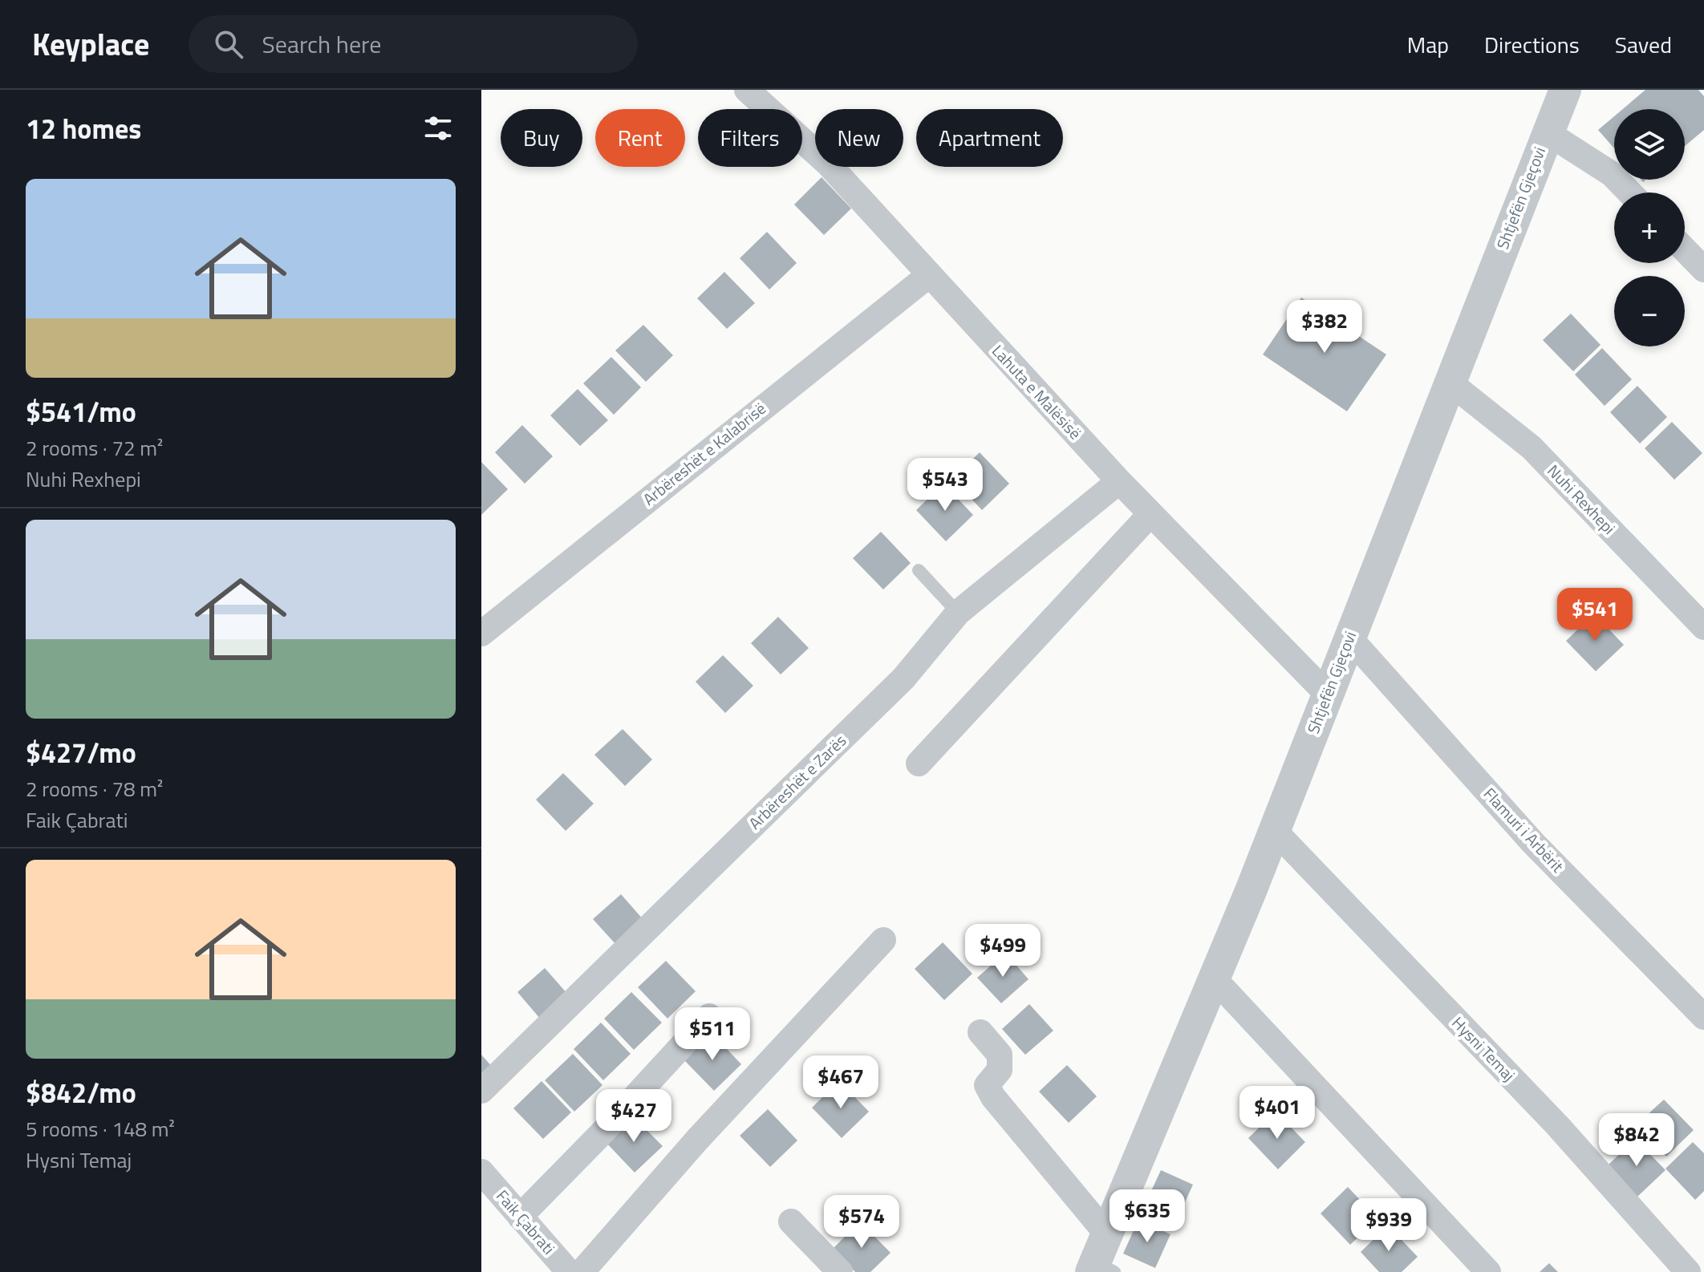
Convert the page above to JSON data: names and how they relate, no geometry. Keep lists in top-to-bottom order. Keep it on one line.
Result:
{"streets":{"street":["Shtjefën Gjeçovi","Lahuta e Malësisë","Arbëreshët e Kalabrisë","Nuhi Rexhepi","Arbëreshët e Zarës","Flamuri i Arbërit","Hysni Temaj","Faik Çabrati"]},"crossings":[["Shtjefën Gjeçovi","Lahuta e Malësisë"],["Shtjefën Gjeçovi","Nuhi Rexhepi"],["Shtjefën Gjeçovi","Flamuri i Arbërit"],["Shtjefën Gjeçovi","Hysni Temaj"],["Lahuta e Malësisë","Arbëreshët e Kalabrisë"],["Lahuta e Malësisë","Arbëreshët e Zarës"]],"page":{"header":"Keyplace","search":"Search here","nav":["Map","Directions","Saved"],"heading":"12 homes","map_buttons":["+","−"],"chip":["Buy","Rent","Filters","New","Apartment"],"list":[{"name":"$541/mo","note":"2 rooms · 72 m² · Nuhi Rexhepi"},{"name":"$427/mo","note":"2 rooms · 78 m² · Faik Çabrati"},{"name":"$842/mo","note":"5 rooms · 148 m² · Hysni Temaj"}],"price":["$382","$543","$541","$499","$511","$467","$401","$427","$842","$635","$574","$939"]}}
